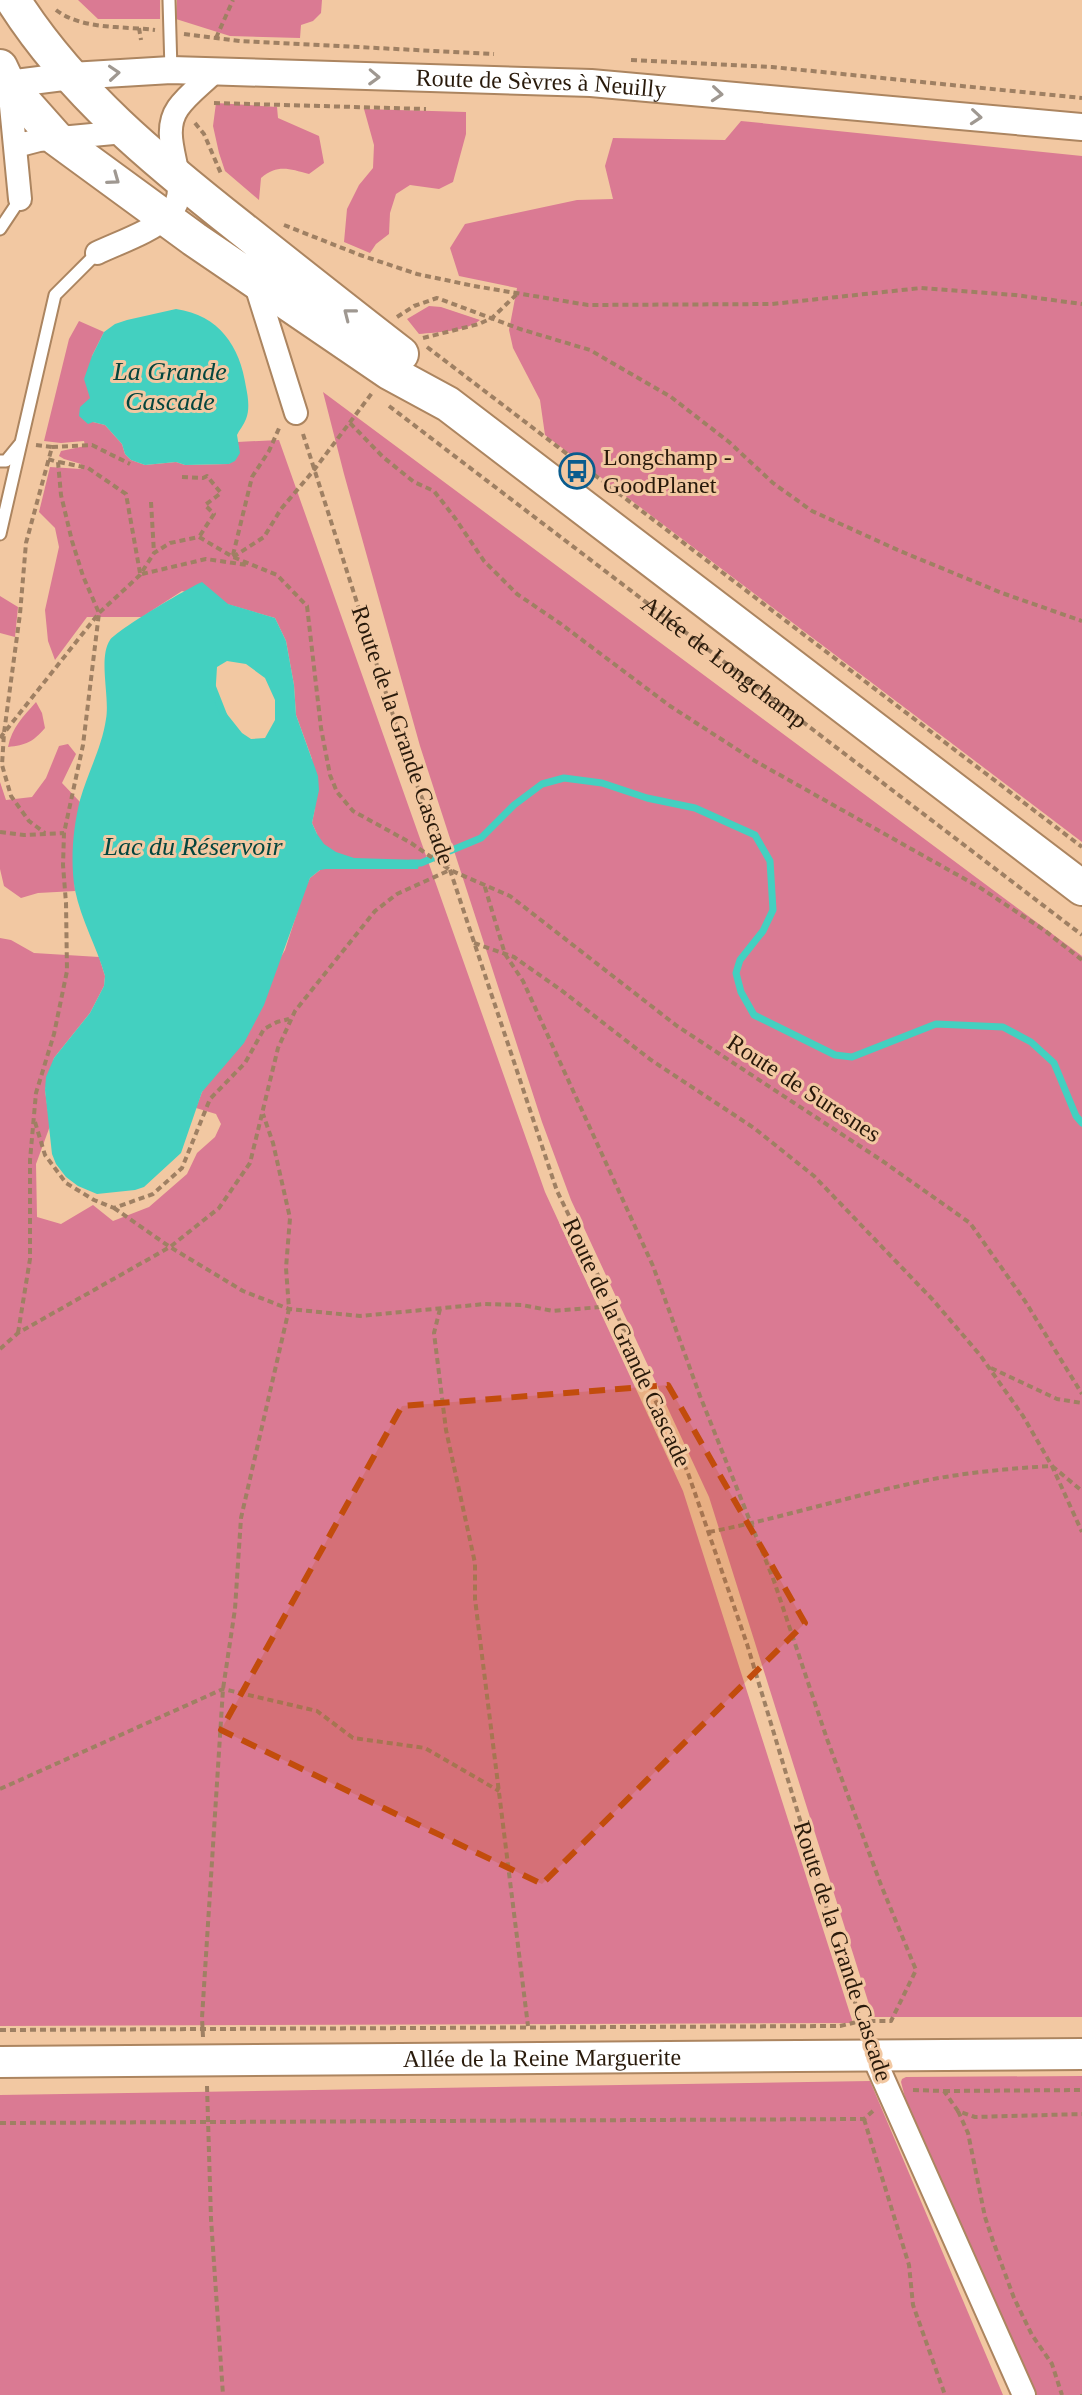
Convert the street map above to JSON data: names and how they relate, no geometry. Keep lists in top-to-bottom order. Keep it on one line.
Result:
{"streets":{"main road":["Allée de Longchamp","Allée de la Reine Marguerite"],"street":["Route de Sèvres à Neuilly","Route de la Grande Cascade"],"path":["Route de Suresnes"]},"crossings":[["Route de Sèvres à Neuilly","Allée de Longchamp"],["Route de la Grande Cascade","Route de Suresnes"],["Route de la Grande Cascade","Allée de la Reine Marguerite"]],"one_way":["Route de Sèvres à Neuilly"],"water":["La Grande Cascade","Lac du Réservoir"],"places":{"bus stop":["Longchamp - GoodPlanet"]}}
